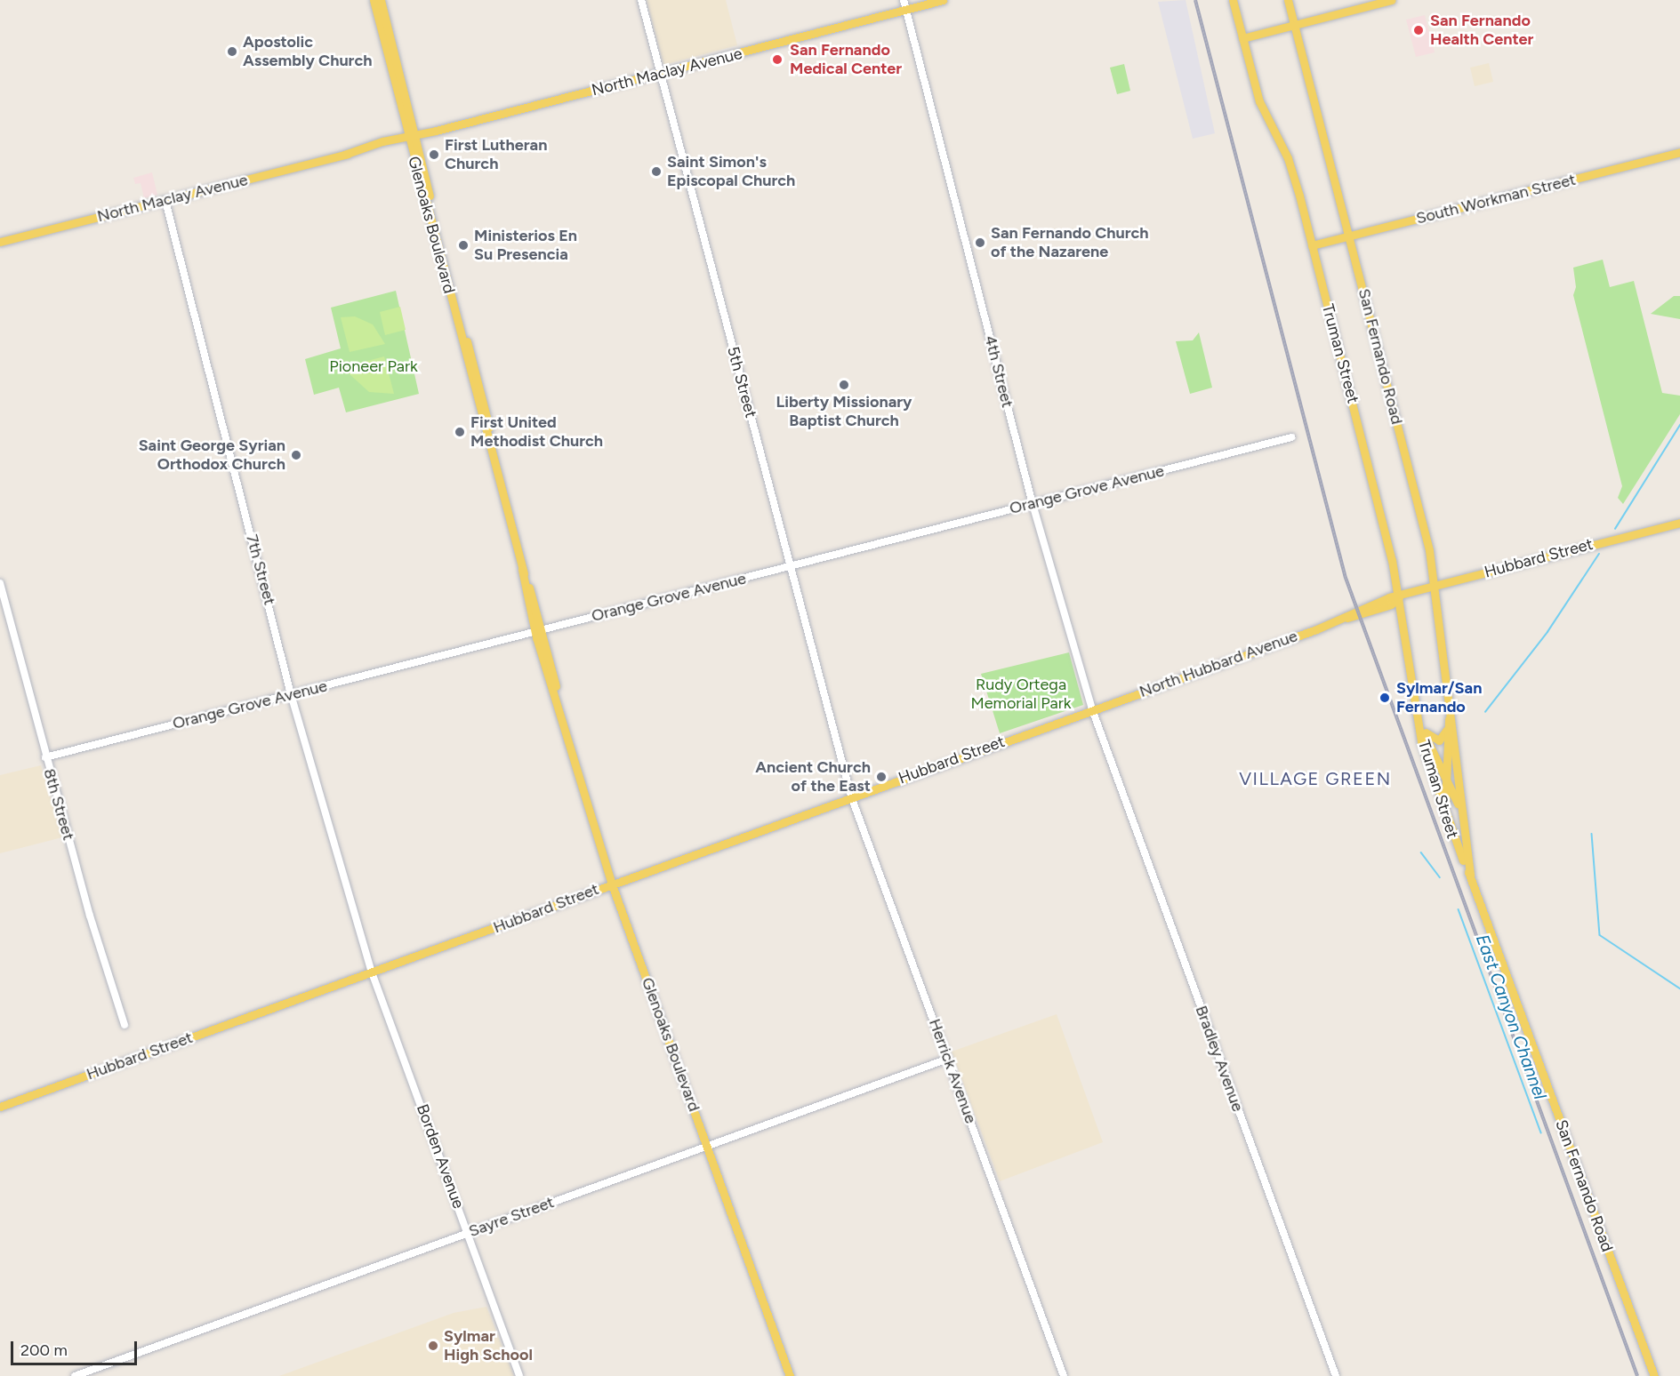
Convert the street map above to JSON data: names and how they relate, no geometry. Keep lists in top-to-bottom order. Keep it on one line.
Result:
{"streets":{"main road":["North Maclay Avenue","South Workman Street","Glenoaks Boulevard","Truman Street","San Fernando Road","Hubbard Street","North Hubbard Avenue"],"street":["4th Street","5th Street","Orange Grove Avenue","7th Street","8th Street","Bradley Avenue","Herrick Avenue","Borden Avenue","Sayre Street"]},"crossings":[["North Maclay Avenue","Glenoaks Boulevard"],["North Maclay Avenue","4th Street"],["North Maclay Avenue","5th Street"],["North Maclay Avenue","7th Street"],["South Workman Street","Truman Street"],["South Workman Street","San Fernando Road"],["Glenoaks Boulevard","Orange Grove Avenue"],["Glenoaks Boulevard","Hubbard Street"],["Glenoaks Boulevard","Sayre Street"],["Truman Street","San Fernando Road"],["Truman Street","Hubbard Street"],["San Fernando Road","Hubbard Street"],["4th Street","Orange Grove Avenue"],["4th Street","Hubbard Street"],["4th Street","North Hubbard Avenue"],["4th Street","Bradley Avenue"],["5th Street","Orange Grove Avenue"],["5th Street","Herrick Avenue"],["Orange Grove Avenue","7th Street"],["Orange Grove Avenue","8th Street"],["Hubbard Street","North Hubbard Avenue"],["Hubbard Street","Herrick Avenue"],["Hubbard Street","Borden Avenue"],["7th Street","Borden Avenue"],["Herrick Avenue","Sayre Street"],["Borden Avenue","Sayre Street"]],"districts":["VILLAGE GREEN"],"water":["East Canyon Channel"],"parks":["Pioneer Park","Rudy Ortega Memorial Park"],"places":["San Fernando Health Center","Apostolic Assembly Church","San Fernando Medical Center","First Lutheran Church","Saint Simon's Episcopal Church","San Fernando Church of the Nazarene","Ministerios En Su Presencia","Liberty Missionary Baptist Church","First United Methodist Church","Saint George Syrian Orthodox Church","Sylmar/San Fernando","Ancient Church of the East","Sylmar High School"],"scale_bar":"200 m"}
